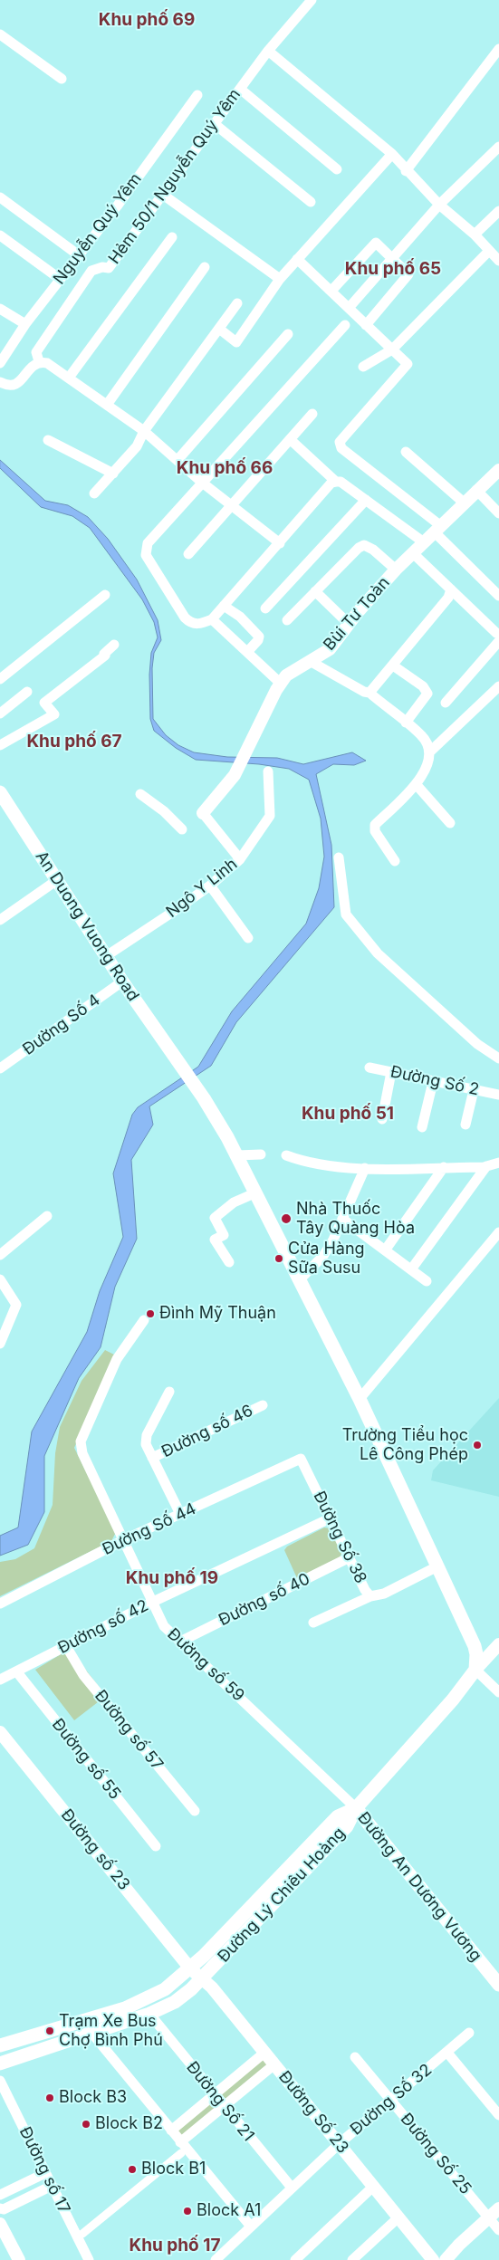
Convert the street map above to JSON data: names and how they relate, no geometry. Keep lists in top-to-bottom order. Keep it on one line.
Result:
{"streets":{"main road":["An Duong Vuong Road","Đường An Dương Vương","Đường Lý Chiêu Hoàng"],"street":["Hẻm 50/1 Nguyễn Quý Yêm","Nguyễn Quý Yêm","Bùi Tư Toàn","Ngô Y Linh","Đường Số 4","Đường Số 2","Đường số 46","Đường Số 44","Đường Số 38","Đường số 40","Đường số 42","Đường số 59","Đường số 57","Đường số 55","Đường số 23","Đường Số 32","Đường Số 21","Đường Số 23","Đường Số 25","Đường số 17"]},"crossings":[["Ngô Y Linh","An Duong Vuong Road"],["An Duong Vuong Road","Đường Số 4"],["Đường Số 44","Đường Số 38"],["Đường Số 44","Đường số 59"],["Đường Số 38","Đường số 40"],["Đường Số 38","Đường số 42"],["Đường số 40","Đường số 59"],["Đường số 42","Đường số 59"],["Đường số 42","Đường số 57"],["Đường số 42","Đường số 55"],["Đường số 59","Đường An Dương Vương"],["Đường số 59","Đường Lý Chiêu Hoàng"],["Đường số 23","Đường Lý Chiêu Hoàng"],["Đường số 23","Đường Số 23"],["Đường An Dương Vương","Đường Lý Chiêu Hoàng"],["Đường Lý Chiêu Hoàng","Đường Số 21"],["Đường Lý Chiêu Hoàng","Đường Số 23"],["Đường Số 32","Đường Số 21"],["Đường Số 32","Đường Số 23"],["Đường Số 32","Đường Số 25"]],"districts":["Khu phố 69","Khu phố 65","Khu phố 66","Khu phố 67","Khu phố 51","Khu phố 19","Khu phố 17"],"places":["Nhà Thuốc Tây Quàng Hòa","Cửa Hàng Sữa Susu","Đình Mỹ Thuận","Trường Tiểu học Lê Công Phép","Trạm Xe Bus Chợ Bình Phú","Block B3","Block B2","Block B1","Block A1"]}
